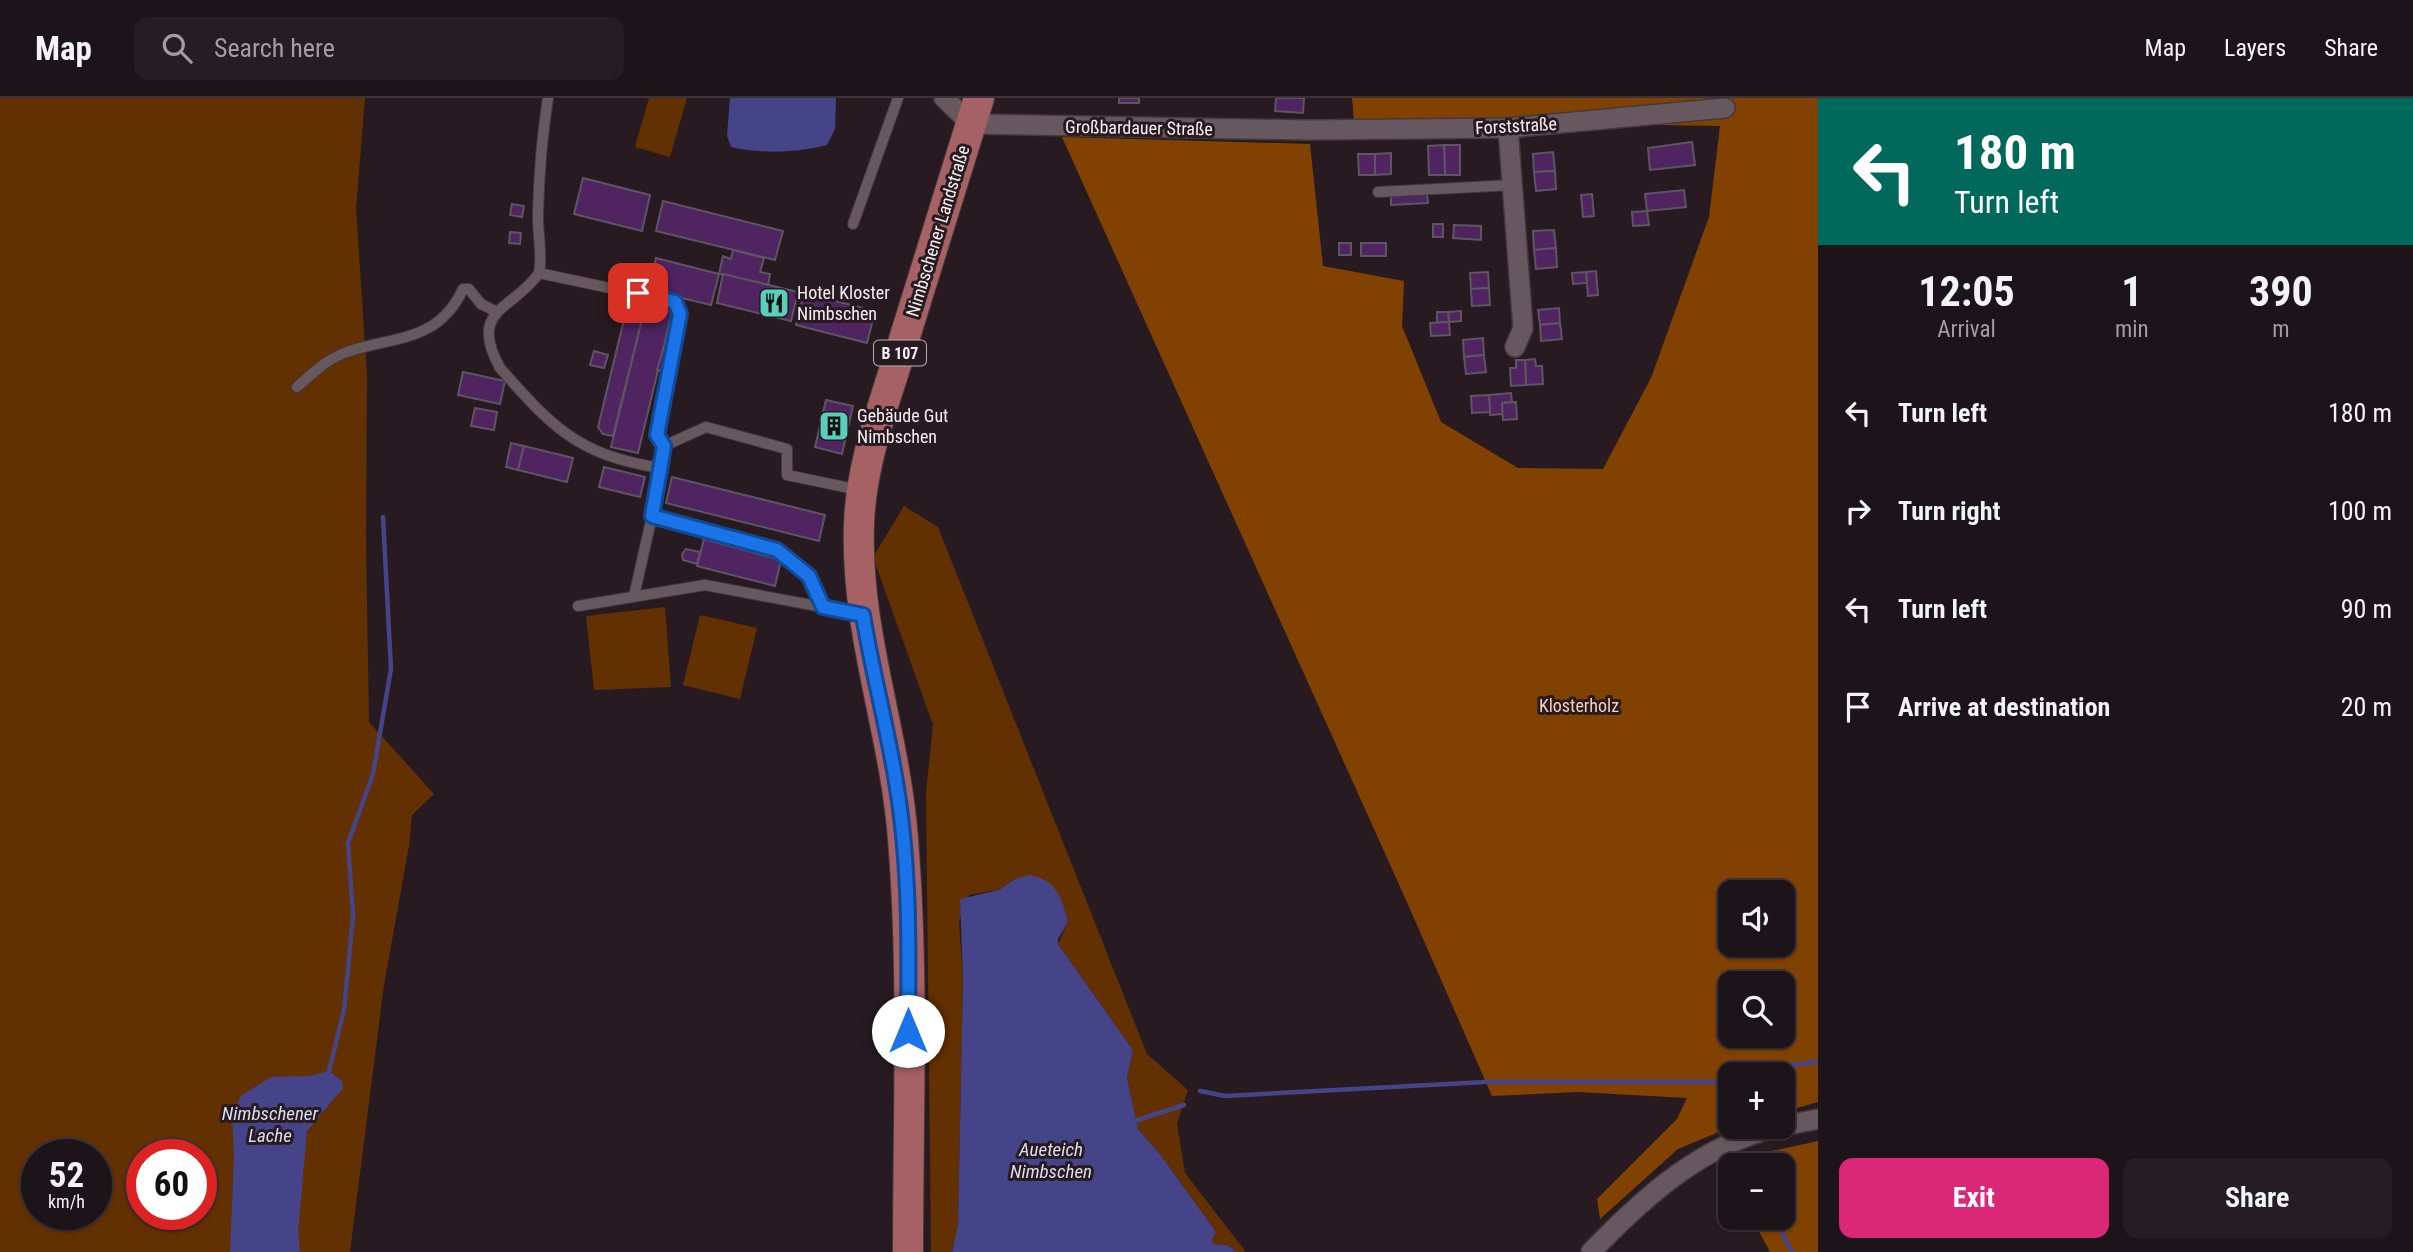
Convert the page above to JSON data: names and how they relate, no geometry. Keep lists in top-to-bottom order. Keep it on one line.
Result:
{"streets":{"main road":["Nimbschener Landstraße","B 107"],"street":["Forststraße","Großbardauer Straße"]},"crossings":[["Forststraße","Großbardauer Straße"],["Großbardauer Straße","Nimbschener Landstraße"]],"water":["Nimbschener Lache","Aueteich Nimbschen"],"parks":["Klosterholz"],"places":{"restaurant":["Hotel Kloster Nimbschen"],"building":["Gebäude Gut Nimbschen"]},"page":{"header":"Map","search":"Search here","nav":["Map","Layers","Share"],"turn":["180 m","Turn left"],"eta":["12:05","Arrival","1","min","390","m"],"list":[{"name":"Turn left","value":"180 m"},{"name":"Turn right","value":"100 m"},{"name":"Turn left","value":"90 m"},{"name":"Arrive at destination","value":"20 m"}],"map_buttons":["+","−"],"speed":"52 km/h","limit":"60","buttons":["Exit","Share"]}}
